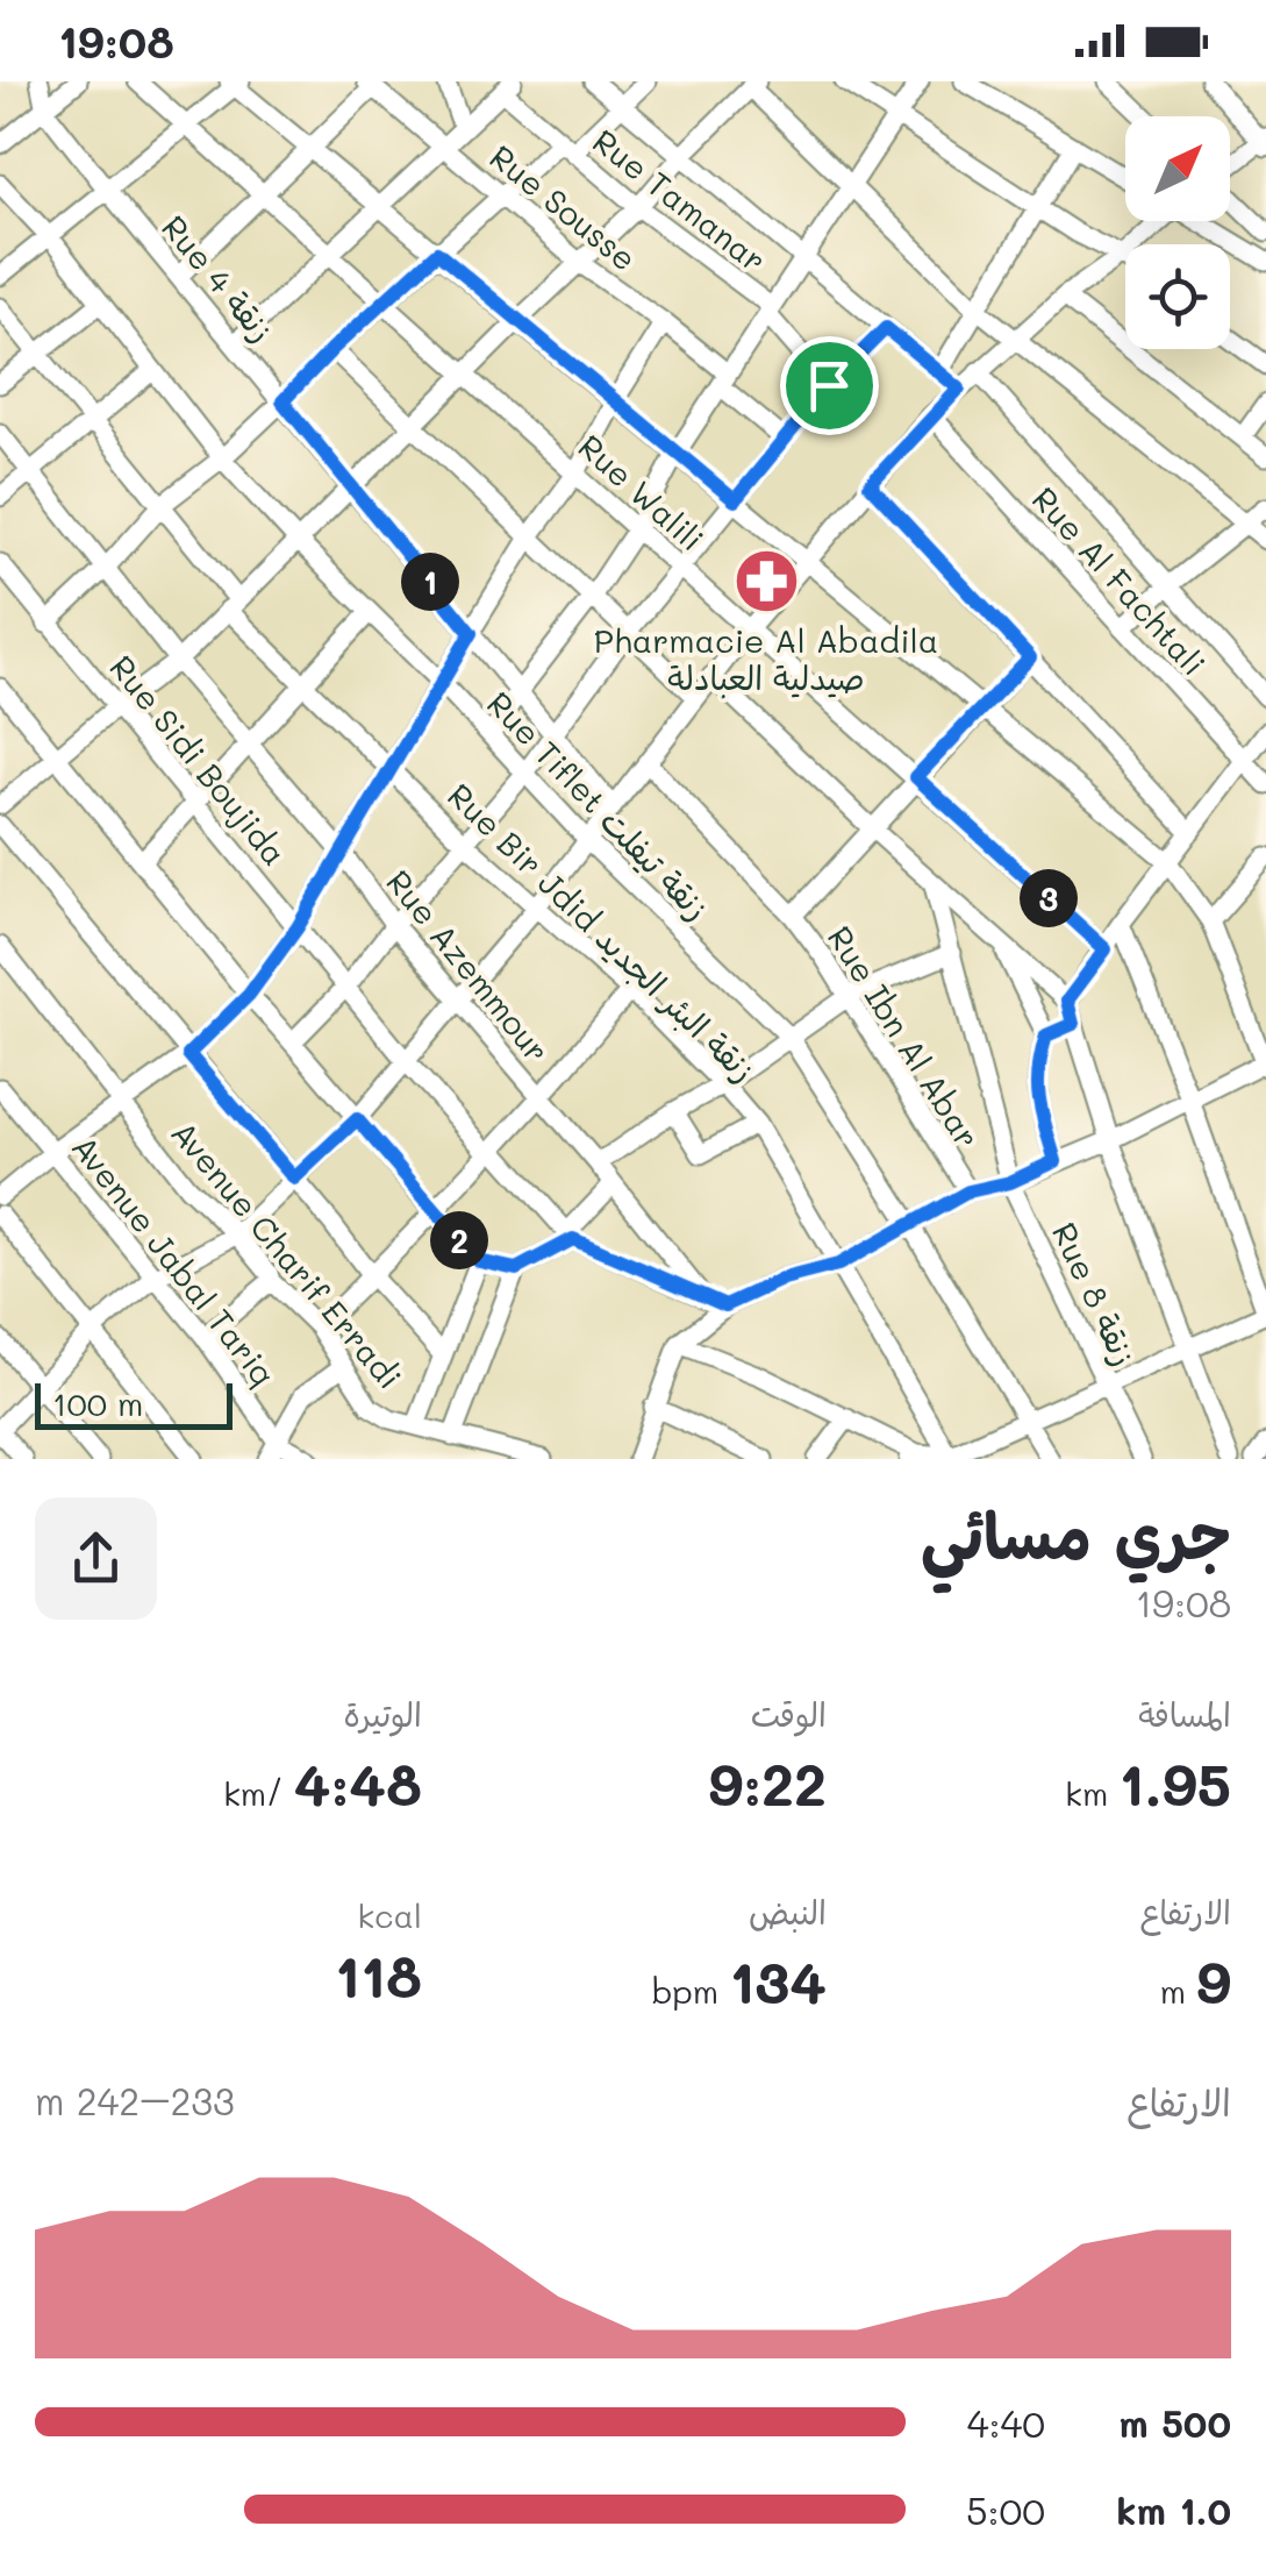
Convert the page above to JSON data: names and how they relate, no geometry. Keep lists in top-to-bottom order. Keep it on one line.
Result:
{"streets":{"street":["Rue Tamanar","Rue Sousse","Rue 4 زنقة","Rue Walili","Rue Al Fachtali","Rue Sidi Boujida","Rue Tiflet زنقة تيفلت","Rue Bir Jdid زنقة البئر الجديد","Rue Azemmour","Rue Ibn Al Abar","Avenue Charif Erradi","Avenue Jabal Tariq","Rue 8 زنقة"]},"crossings":[["Rue Sidi Boujida","Rue Azemmour"]],"places":{"pharmacy":["Pharmacie Al Abadila صيدلية العبادلة"]},"scale_bar":"100 m","north":"top right","page":{"status":"19:08","pins":["1","3","2"],"scale":"100 m","heading":["جري مسائي","19:08"],"stats":[["المسافة","1.95 km"],["الوقت","9:22"],["الوتيرة","4:48 /km"],["الارتفاع","9 m"],["النبض","134 bpm"],["kcal","118"]],"chart":["الارتفاع","233–242 m"],"list":[{"name":"500 m","note":"4:40"},{"name":"1.0 km","note":"5:00"}]}}
